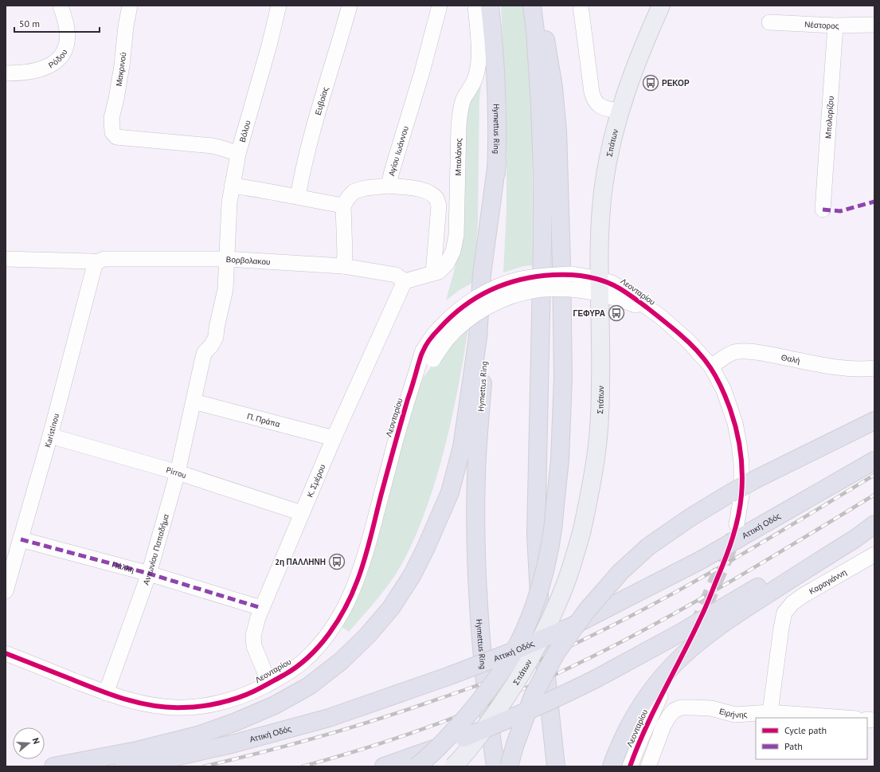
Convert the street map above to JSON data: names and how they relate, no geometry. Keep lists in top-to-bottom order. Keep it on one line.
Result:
{"streets":{"highway":["Hymettus Ring","Αττική Οδός"],"main road":["Σπάτων"],"street":["Νέστορος","Ρόδου","Μακρινού","Ευβοίας","Μπολορίζου","Βόλου","Αγίου Ιωάννου","Μπαλάνας","Βορβολακου","Λεονταρίου","Θαλή","Π. Πράπα","Karistinou","Pirrou","Κ. Σμέρου","Αντωνίου Παπαδήμα","Πάλλη","Καραγιάννη","Ειρήνης"]},"crossings":[["Νέστορος","Μπολορίζου"],["Μακρινού","Βόλου"],["Βόλου","Βορβολακου"],["Βόλου","Π. Πράπα"],["Βόλου","Αντωνίου Παπαδήμα"],["Σπάτων","Λεονταρίου"],["Αγίου Ιωάννου","Μπαλάνας"],["Αγίου Ιωάννου","Βορβολακου"],["Αγίου Ιωάννου","Κ. Σμέρου"],["Μπαλάνας","Βορβολακου"],["Μπαλάνας","Κ. Σμέρου"],["Βορβολακου","Karistinou"],["Βορβολακου","Κ. Σμέρου"],["Λεονταρίου","Θαλή"],["Λεονταρίου","Κ. Σμέρου"],["Λεονταρίου","Αντωνίου Παπαδήμα"],["Π. Πράπα","Κ. Σμέρου"],["Π. Πράπα","Αντωνίου Παπαδήμα"],["Karistinou","Pirrou"],["Karistinou","Πάλλη"],["Pirrou","Κ. Σμέρου"],["Pirrou","Αντωνίου Παπαδήμα"],["Κ. Σμέρου","Πάλλη"],["Αντωνίου Παπαδήμα","Πάλλη"],["Καραγιάννη","Ειρήνης"]],"places":{"bus stop":["ΡΕΚΟΡ","ΓΕΦΥΡΑ","2η ΠΑΛΛΗΝΗ"]},"legend":["Cycle path","Path"],"scale_bar":"50 m","north":"right"}
